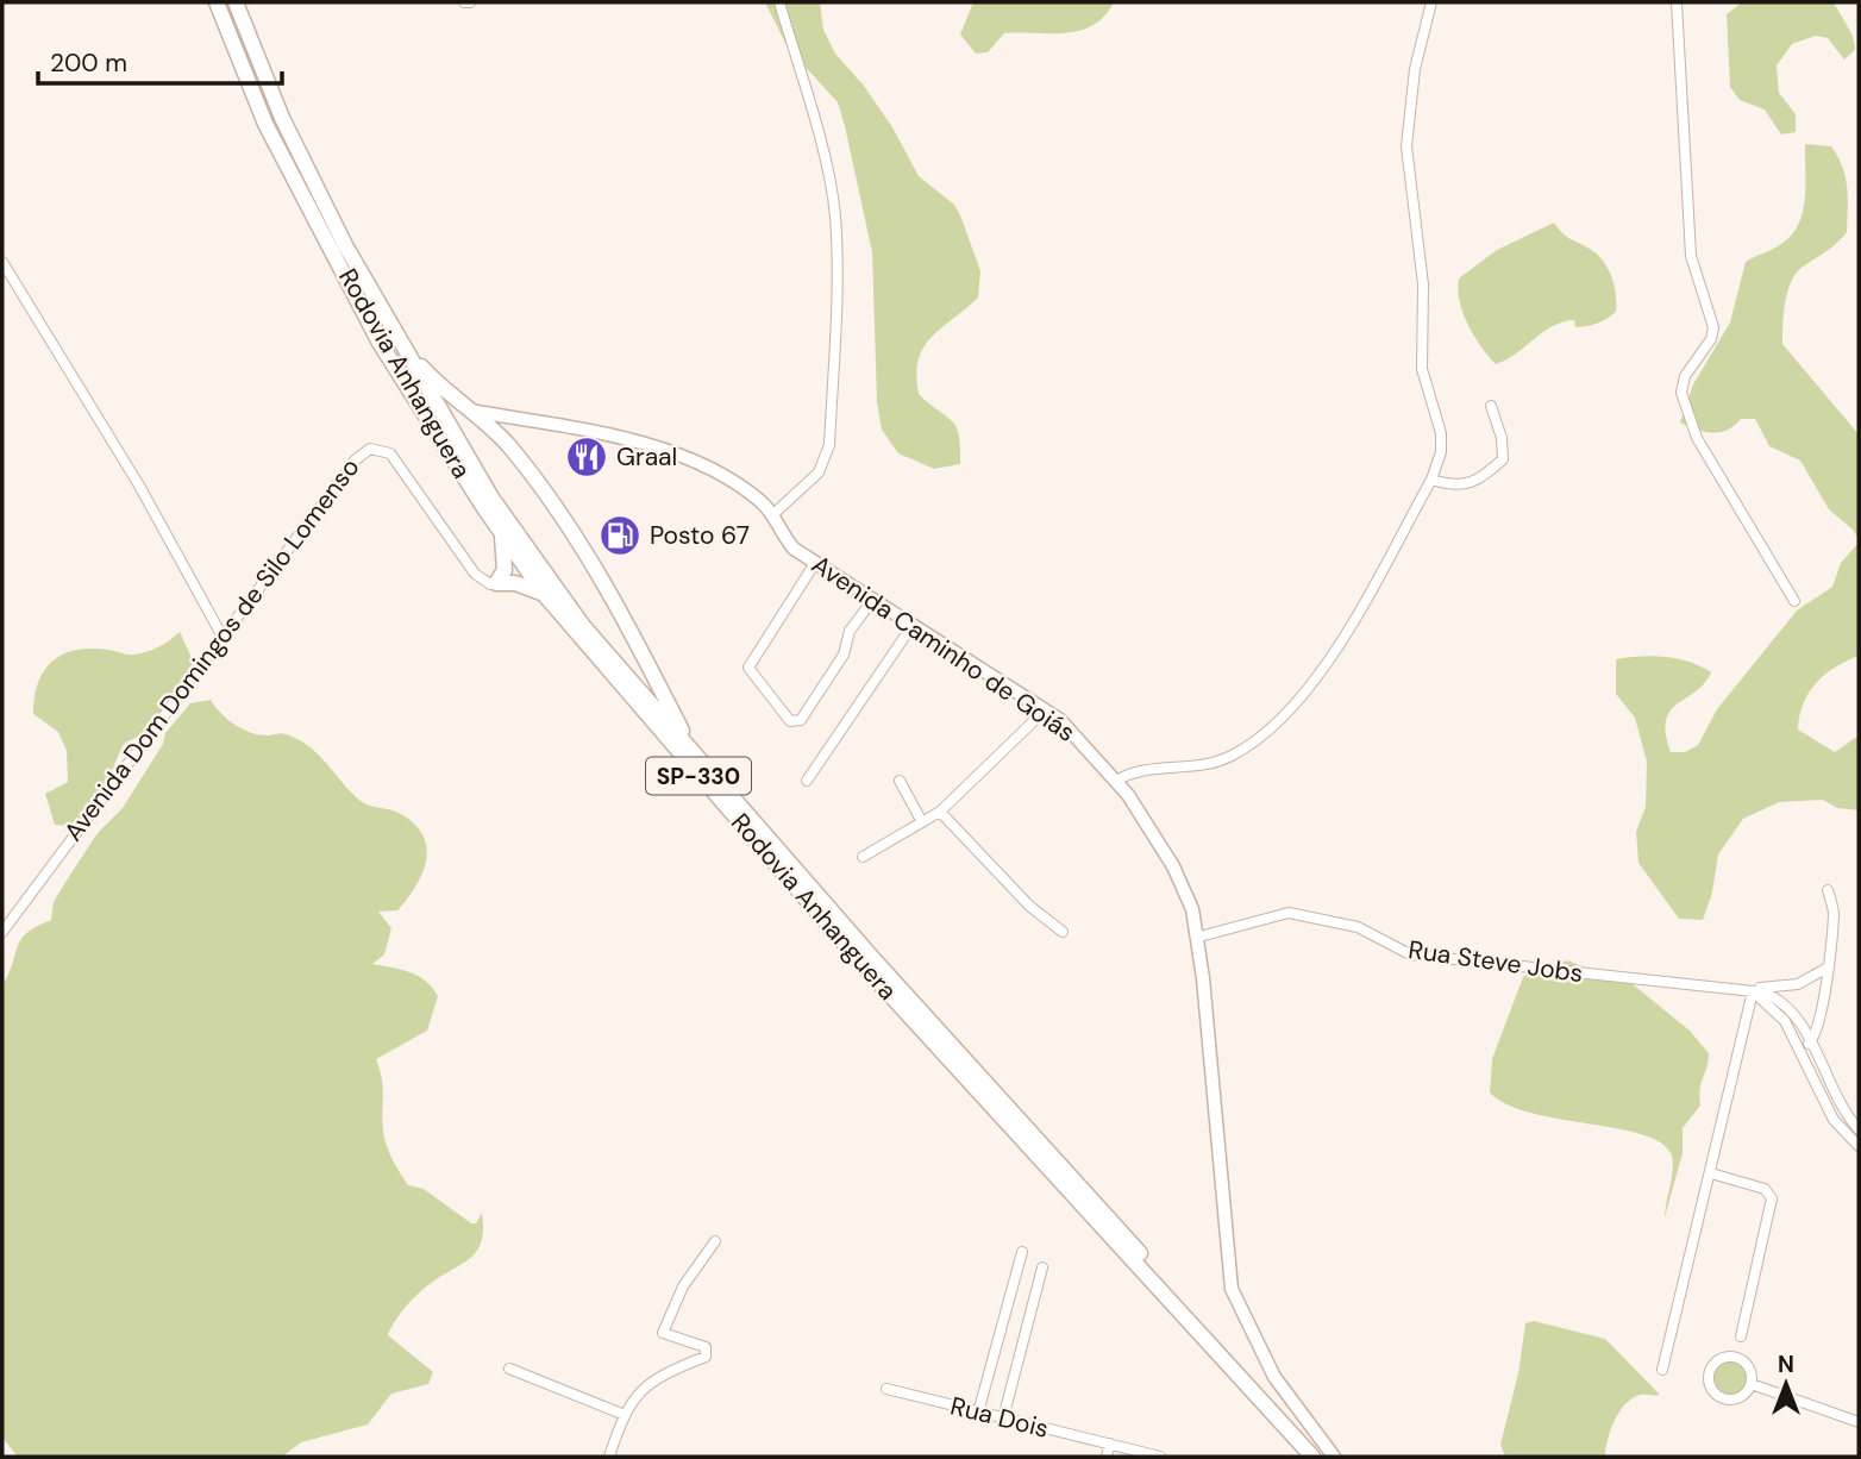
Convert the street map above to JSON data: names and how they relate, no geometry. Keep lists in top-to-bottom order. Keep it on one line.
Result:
{"streets":{"highway":["Rodovia Anhanguera","SP-330"],"main road":["Avenida Caminho de Goiás"],"street":["Avenida Dom Domingos de Silo Lomenso","Rua Steve Jobs","Rua Dois"]},"crossings":[["Avenida Caminho de Goiás","Rua Steve Jobs"]],"places":{"restaurant":["Graal"],"fuel station":["Posto 67"]},"scale_bar":"200 m","north":"top"}
